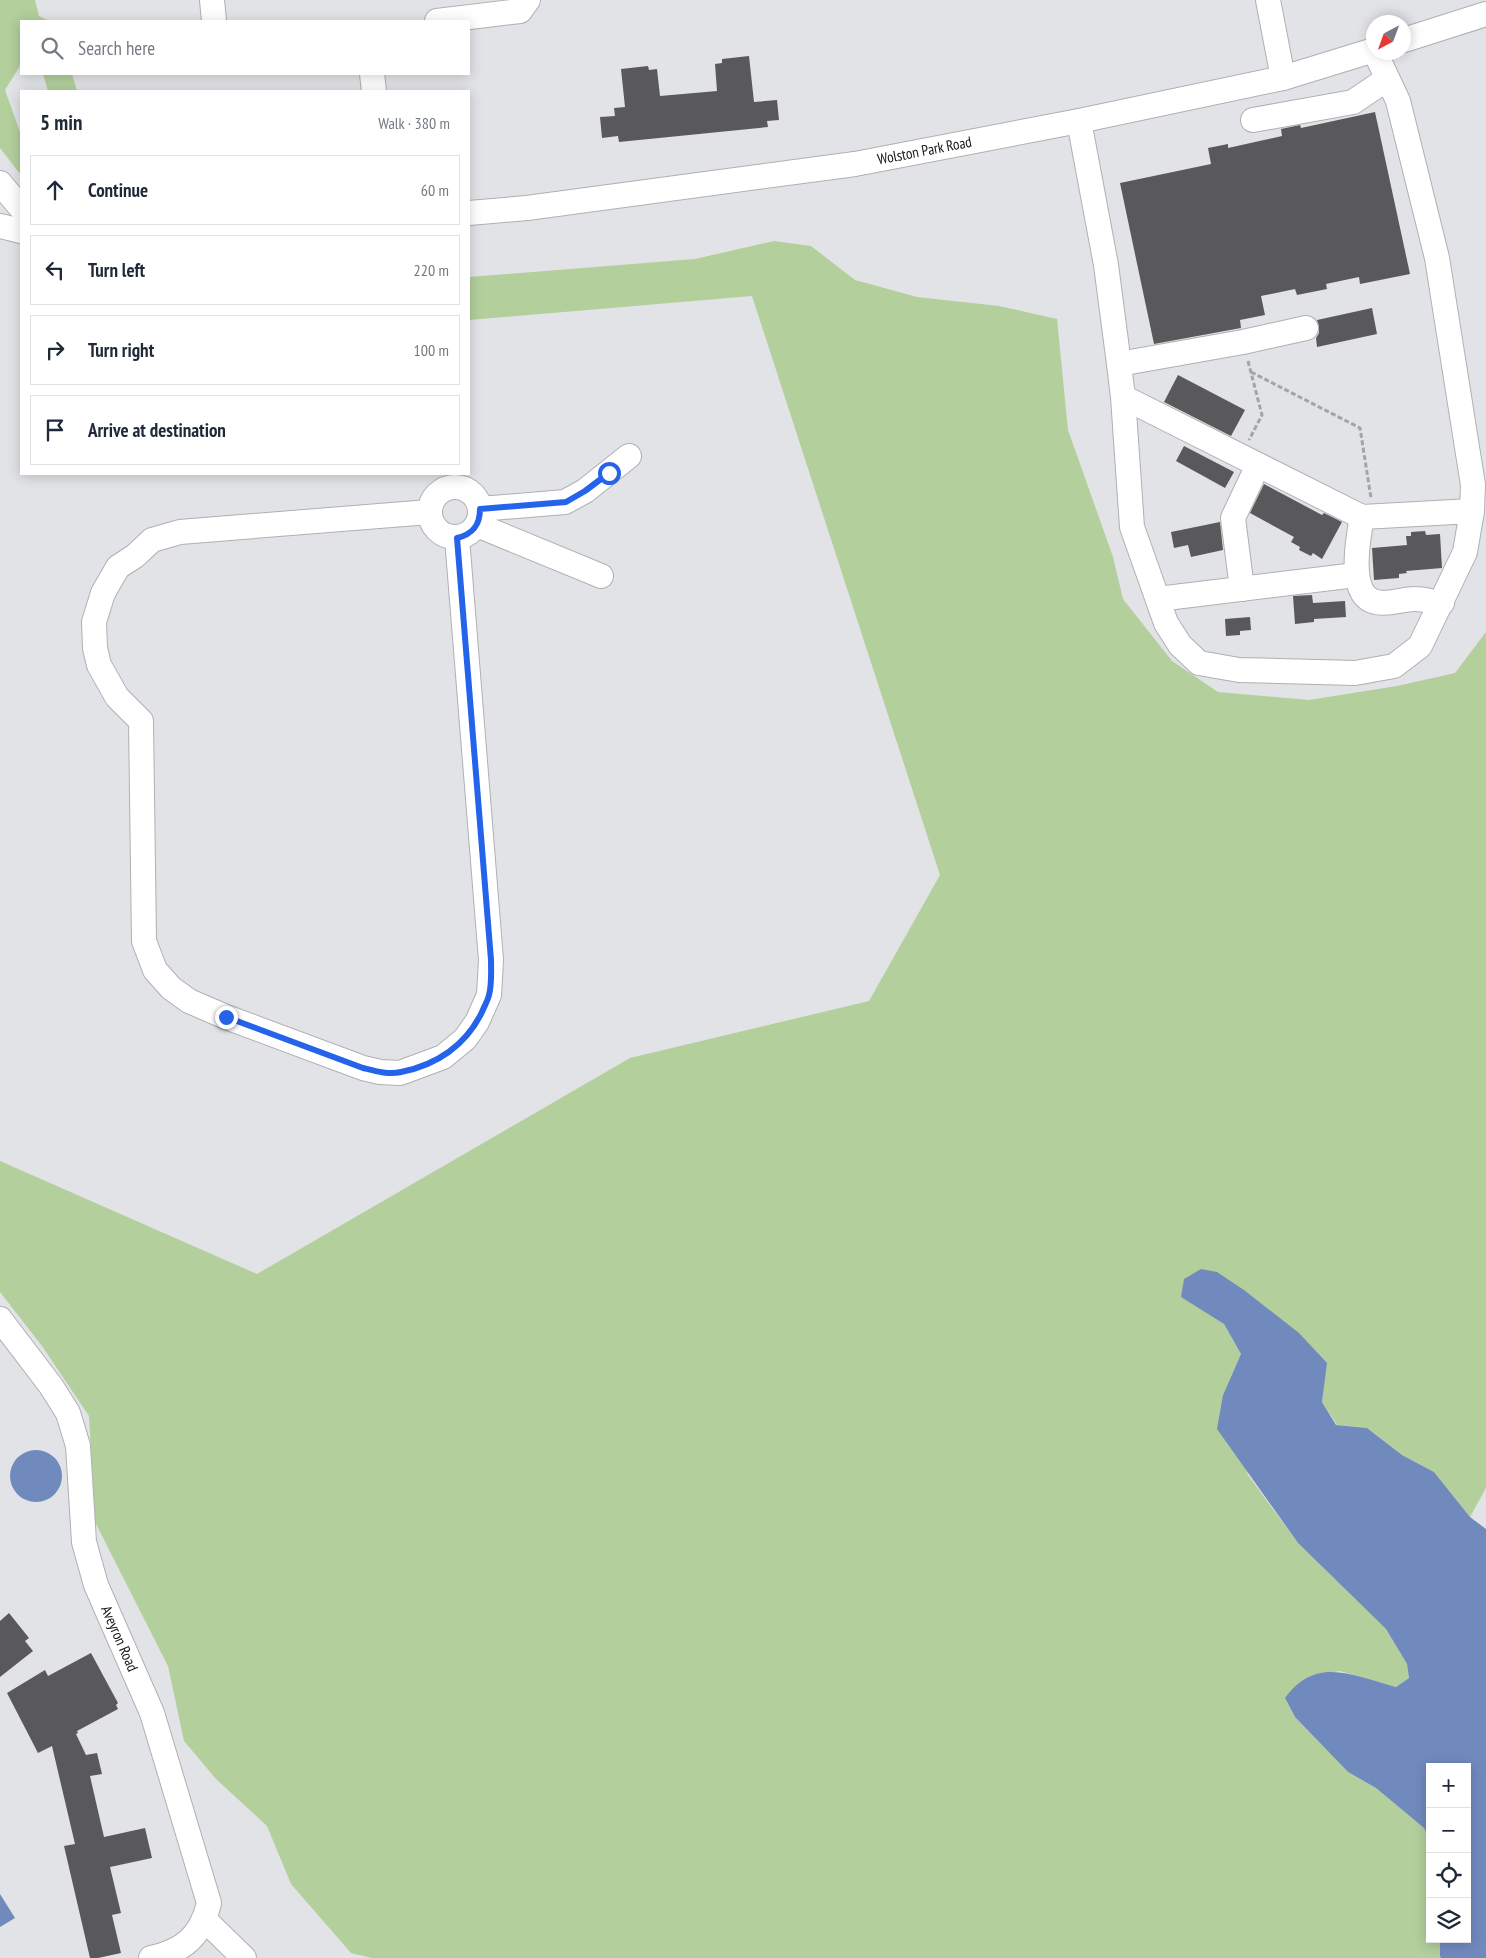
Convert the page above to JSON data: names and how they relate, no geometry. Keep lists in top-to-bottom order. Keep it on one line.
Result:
{"streets":{"street":["Wolston Park Road","Aveyron Road"]},"north":"bottom left","page":{"search":"Search here","heading":["5 min","Walk · 380 m"],"list":[["Continue","60 m"],["Turn left","220 m"],["Turn right","100 m"],"Arrive at destination"],"map_buttons":["+","−"]}}
